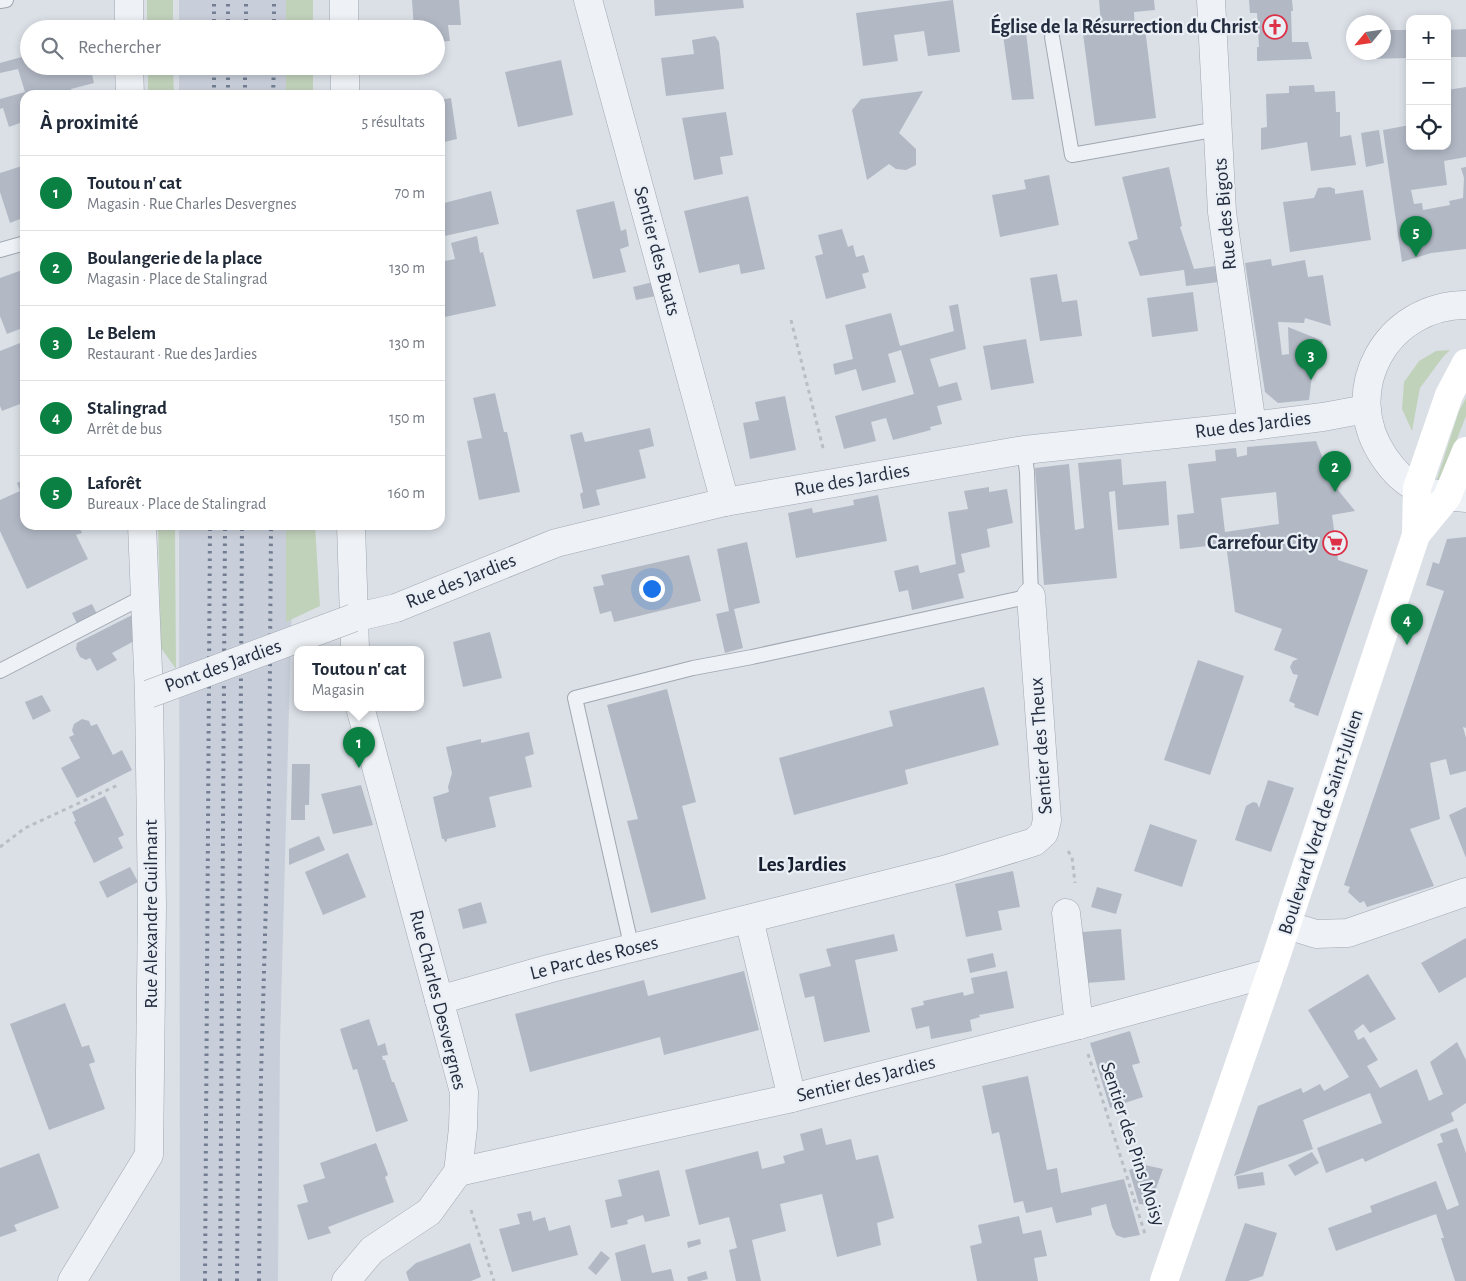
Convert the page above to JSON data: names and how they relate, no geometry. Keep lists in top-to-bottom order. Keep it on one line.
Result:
{"streets":{"main road":["Boulevard Verd de Saint-Julien"],"street":["Rue des Bigots","Sentier des Buats","Rue des Jardies","Pont des Jardies","Sentier des Theux","Rue Alexandre Guilmant","Le Parc des Roses","Rue Charles Desvergnes","Sentier des Jardies"],"path":["Sentier des Pins Moisy"]},"crossings":[["Rue des Bigots","Rue des Jardies"],["Sentier des Buats","Rue des Jardies"],["Rue des Jardies","Pont des Jardies"],["Rue des Jardies","Sentier des Theux"],["Pont des Jardies","Rue Alexandre Guilmant"],["Sentier des Theux","Le Parc des Roses"],["Boulevard Verd de Saint-Julien","Sentier des Jardies"],["Boulevard Verd de Saint-Julien","Sentier des Pins Moisy"],["Le Parc des Roses","Rue Charles Desvergnes"],["Rue Charles Desvergnes","Sentier des Jardies"],["Sentier des Jardies","Sentier des Pins Moisy"]],"districts":["Les Jardies"],"places":{"church":["Église de la Résurrection du Christ"],"supermarket":["Carrefour City"]},"north":"bottom left","page":{"map_buttons":["+","−"],"search":"Rechercher","heading":["À proximité","5 résultats"],"list":[{"mark":"1","name":"Toutou n' cat","note":"Magasin · Rue Charles Desvergnes","value":"70 m"},{"mark":"2","name":"Boulangerie de la place","note":"Magasin · Place de Stalingrad","value":"130 m"},{"mark":"3","name":"Le Belem","note":"Restaurant · Rue des Jardies","value":"130 m"},{"mark":"4","name":"Stalingrad","note":"Arrêt de bus","value":"150 m"},{"mark":"5","name":"Laforêt","note":"Bureaux · Place de Stalingrad","value":"160 m"}],"pins":["5","3","2","4","1"],"popup":["Toutou n' cat","Magasin"]}}
